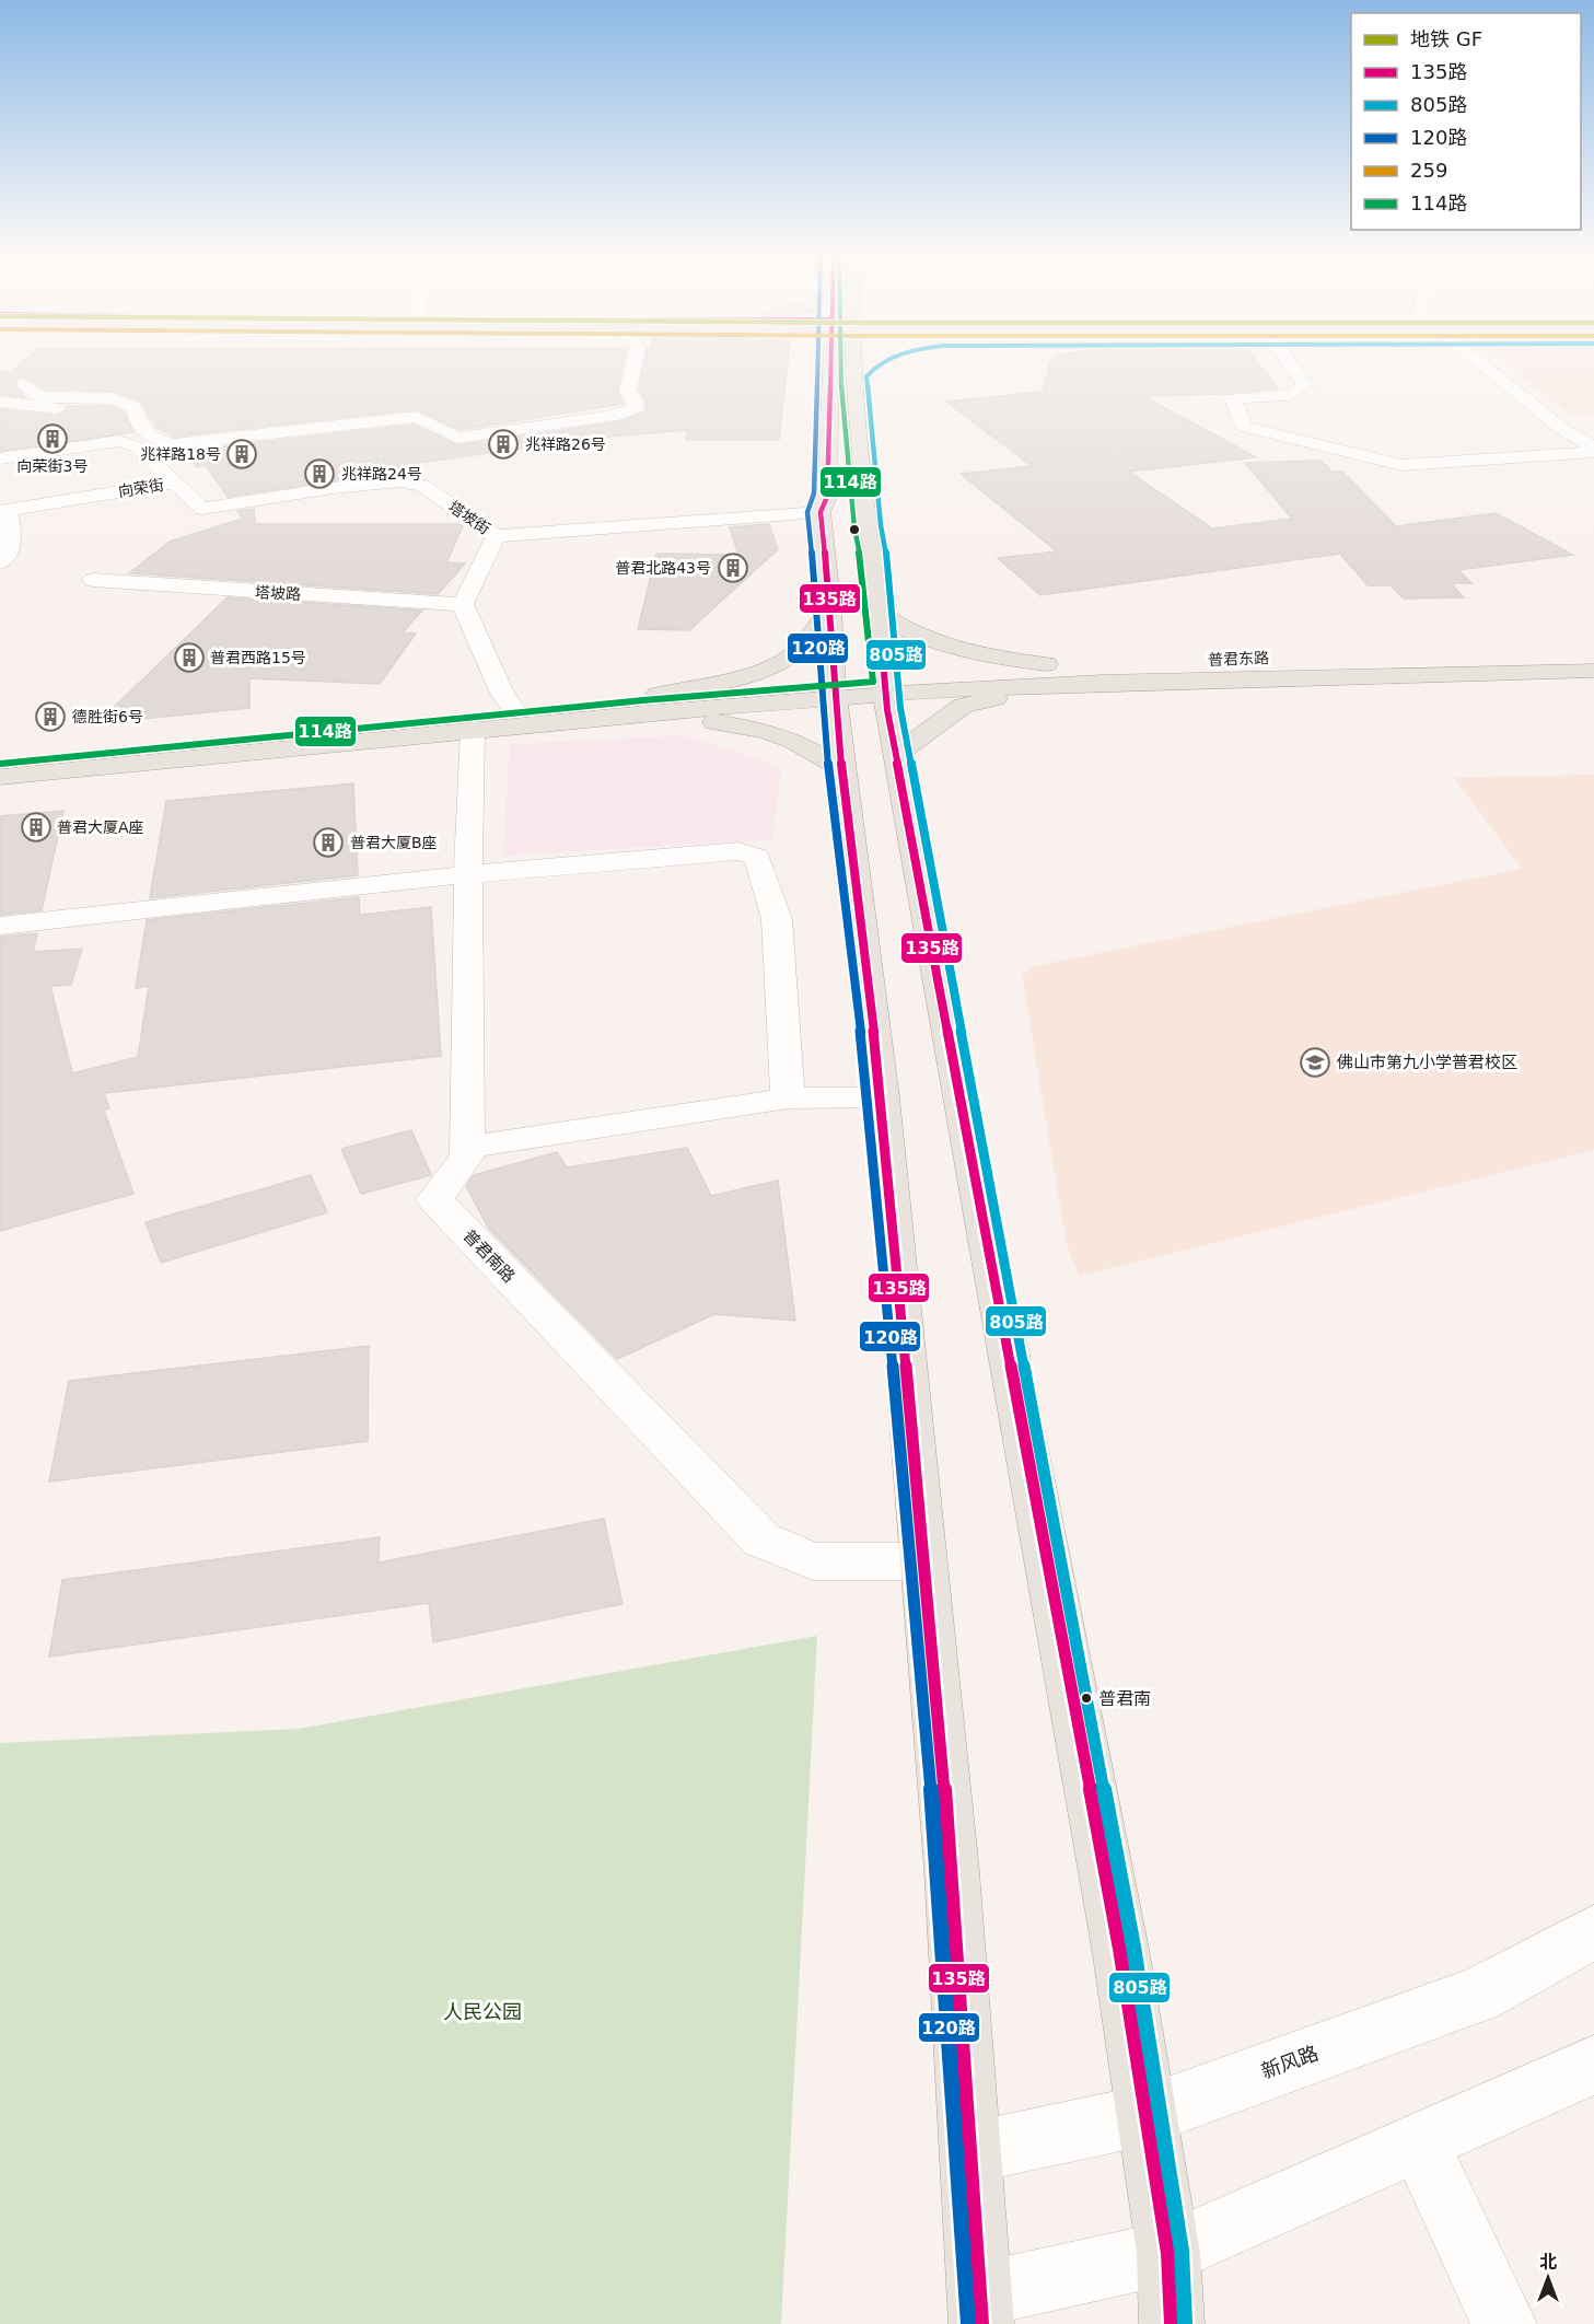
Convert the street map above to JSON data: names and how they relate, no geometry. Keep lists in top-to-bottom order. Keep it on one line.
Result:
{"streets":{"main road":["普君东路"],"street":["向荣街","塔坡街","塔坡路","普君南路","新风路"]},"crossings":[["向荣街","塔坡街"]],"parks":["人民公园"],"places":{"building":["向荣街3号","兆祥路26号","兆祥路18号","兆祥路24号","普君北路43号","普君西路15号","德胜街6号","普君大厦A座","普君大厦B座"],"school or university":["佛山市第九小学普君校区"],"other":["普君南"]},"lines":["transit line 135路","transit line 805路","transit line 120路","transit line 114路"],"legend":["地铁 GF","135路","805路","120路","259","114路"],"north":"top"}
